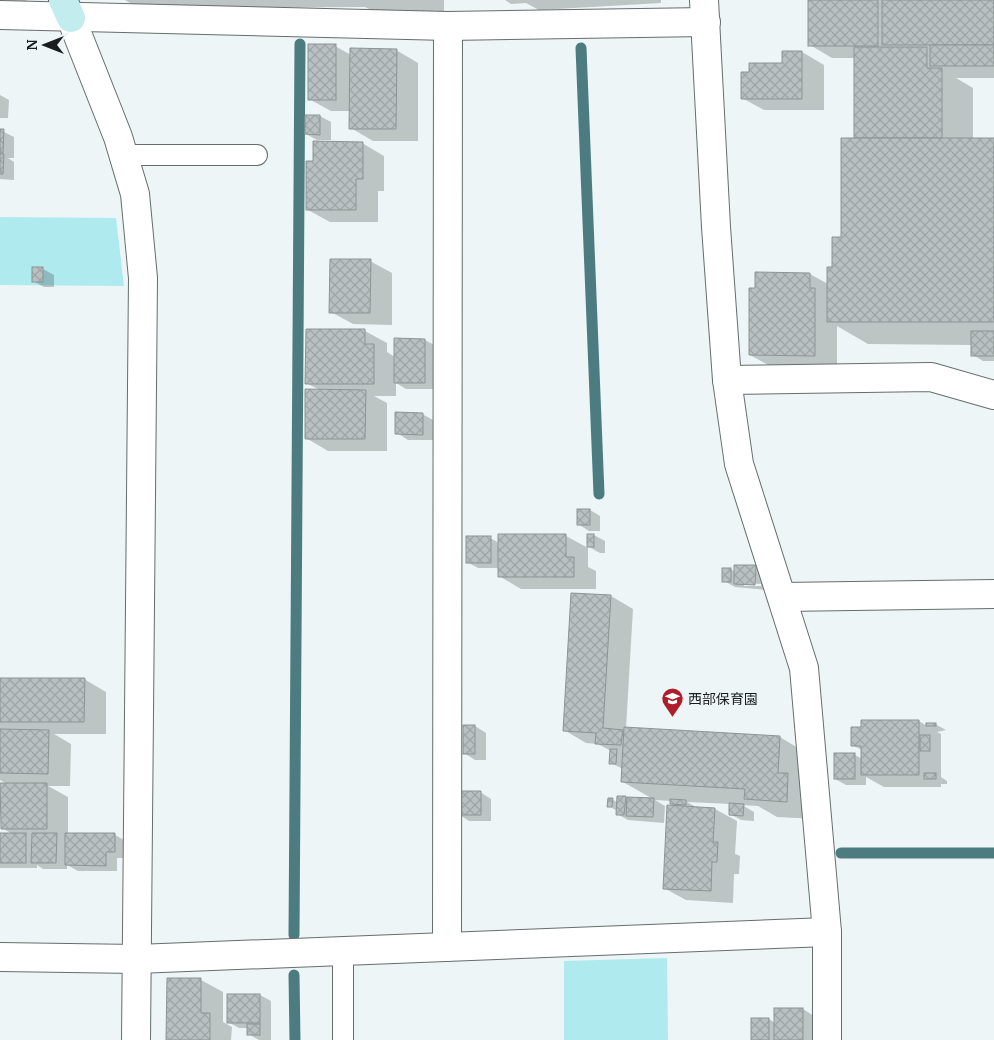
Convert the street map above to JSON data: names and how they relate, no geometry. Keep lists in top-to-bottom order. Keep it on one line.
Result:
{"places":{"school or university":["西部保育園"]},"north":"left"}
